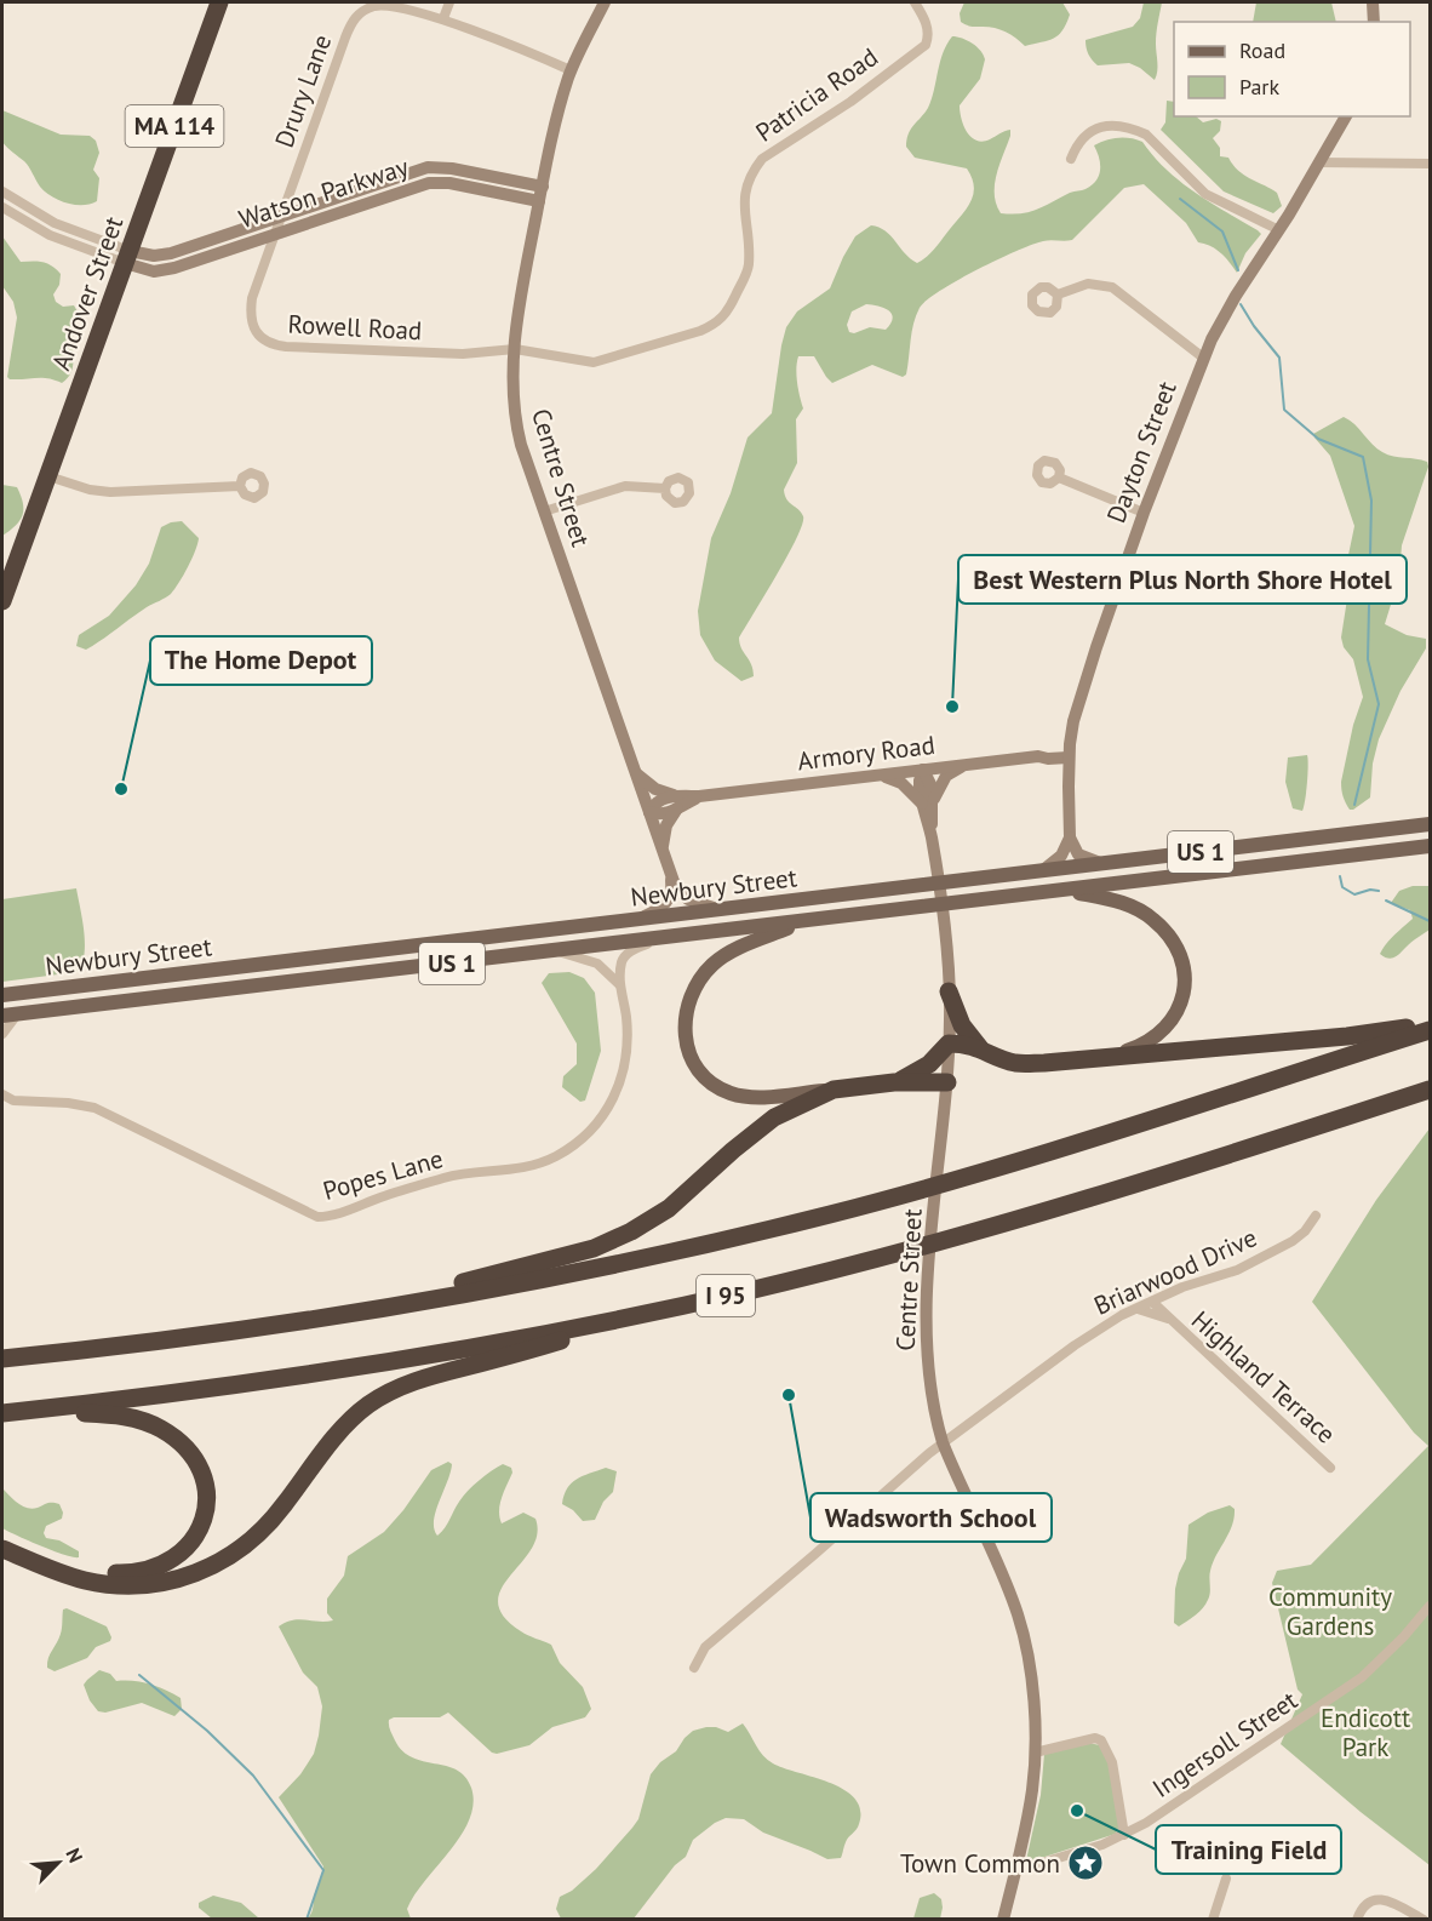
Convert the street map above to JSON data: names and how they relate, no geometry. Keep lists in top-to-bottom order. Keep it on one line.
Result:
{"streets":{"highway":["MA 114","Andover Street","I 95"],"main road":["Watson Parkway","Dayton Street","Centre Street","Armory Road","US 1","Newbury Street"],"street":["Drury Lane","Patricia Road","Rowell Road","Popes Lane","Briarwood Drive","Highland Terrace","Ingersoll Street"]},"crossings":[["Drury Lane","Watson Parkway"],["Drury Lane","Rowell Road"],["Drury Lane","Centre Street"],["Patricia Road","Rowell Road"],["Patricia Road","Centre Street"],["Watson Parkway","Andover Street"],["Watson Parkway","Rowell Road"],["Watson Parkway","Centre Street"],["Rowell Road","Centre Street"],["Dayton Street","Armory Road"],["Centre Street","Armory Road"],["Centre Street","Newbury Street"],["Centre Street","Briarwood Drive"],["Centre Street","Ingersoll Street"],["Briarwood Drive","Highland Terrace"]],"parks":["Community Gardens","Endicott Park"],"places":{"other":["Best Western Plus North Shore Hotel","The Home Depot","Wadsworth School","Training Field"],"place":["Town Common"]},"legend":["Road","Park"],"north":"top right"}
